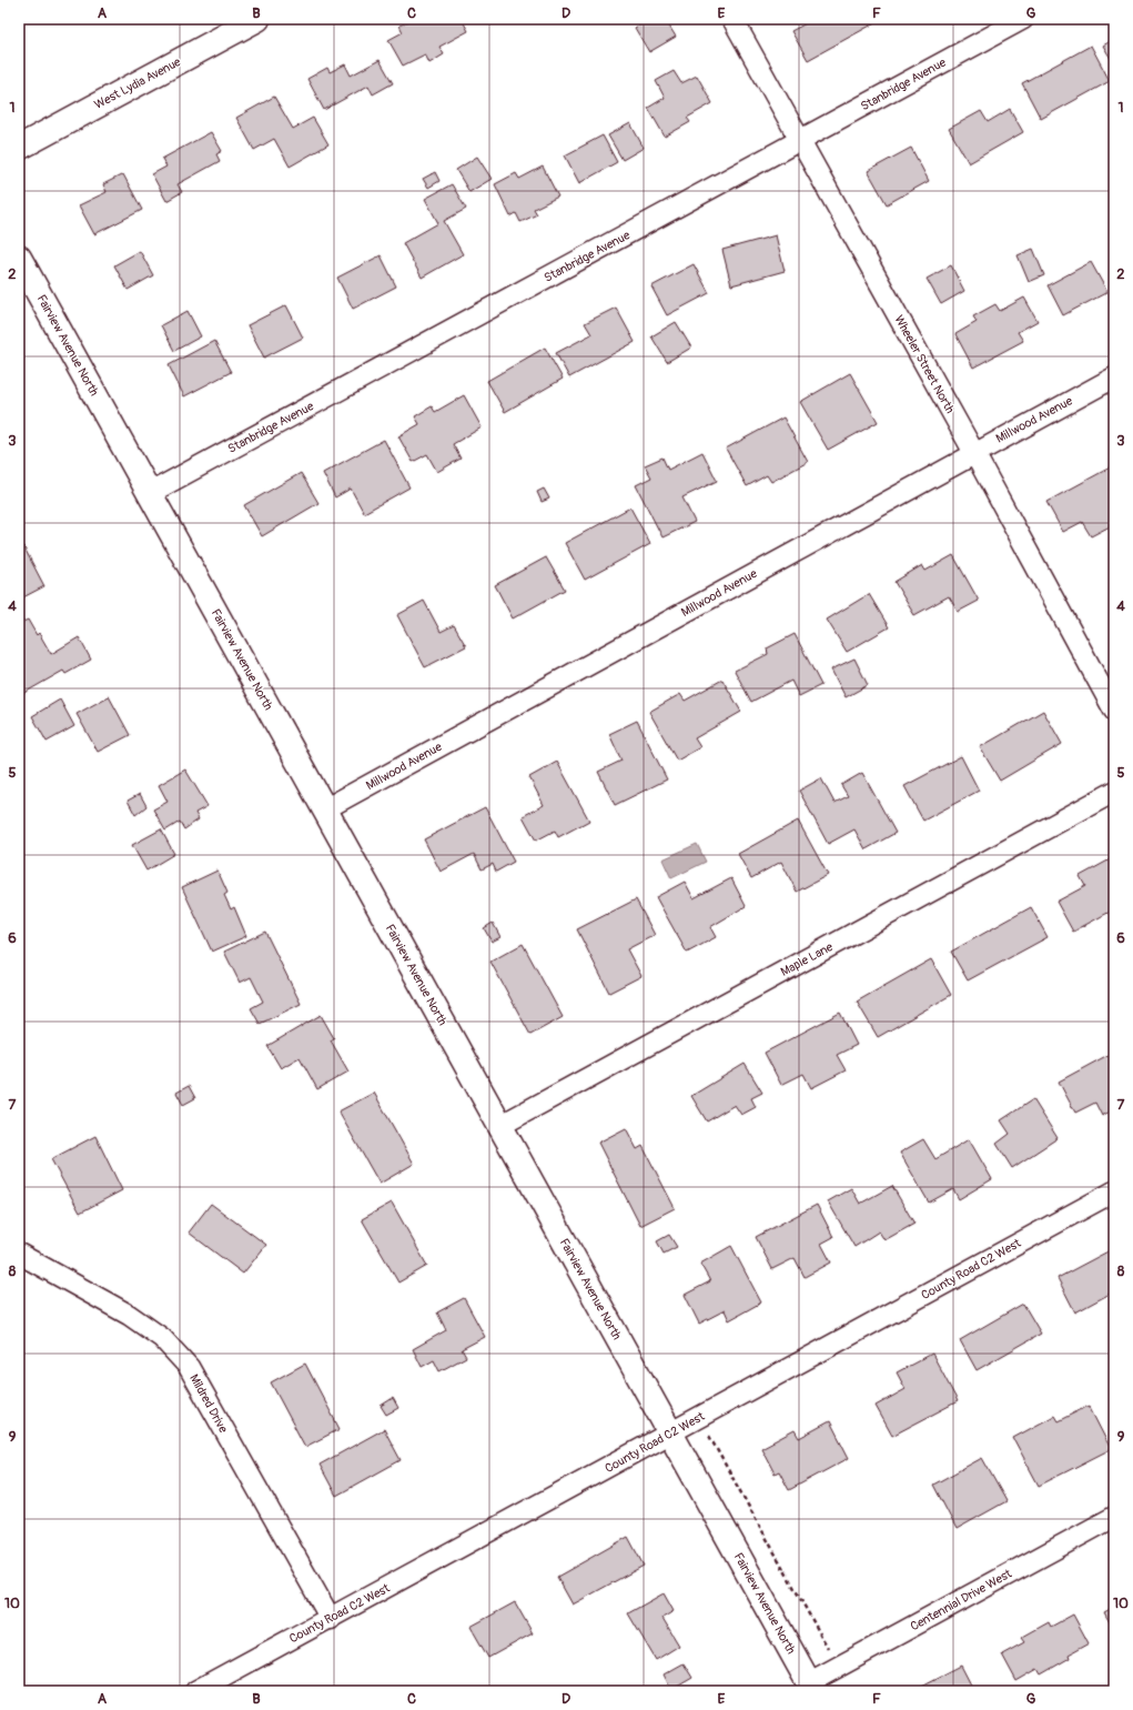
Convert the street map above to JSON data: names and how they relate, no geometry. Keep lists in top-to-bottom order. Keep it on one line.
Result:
{"streets":{"street":["West Lydia Avenue","Stanbridge Avenue","Fairview Avenue North","Wheeler Street North","Millwood Avenue","Maple Lane","County Road C2 West","Mildred Drive","Centennial Drive West"]},"crossings":[["Stanbridge Avenue","Fairview Avenue North"],["Stanbridge Avenue","Wheeler Street North"],["Fairview Avenue North","Millwood Avenue"],["Fairview Avenue North","Maple Lane"],["Fairview Avenue North","County Road C2 West"],["Fairview Avenue North","Centennial Drive West"],["Wheeler Street North","Millwood Avenue"],["County Road C2 West","Mildred Drive"]],"grid":{"columns":["A","B","C","D","E","F","G"],"rows":["1","2","3","4","5","6","7","8","9","10"]}}
